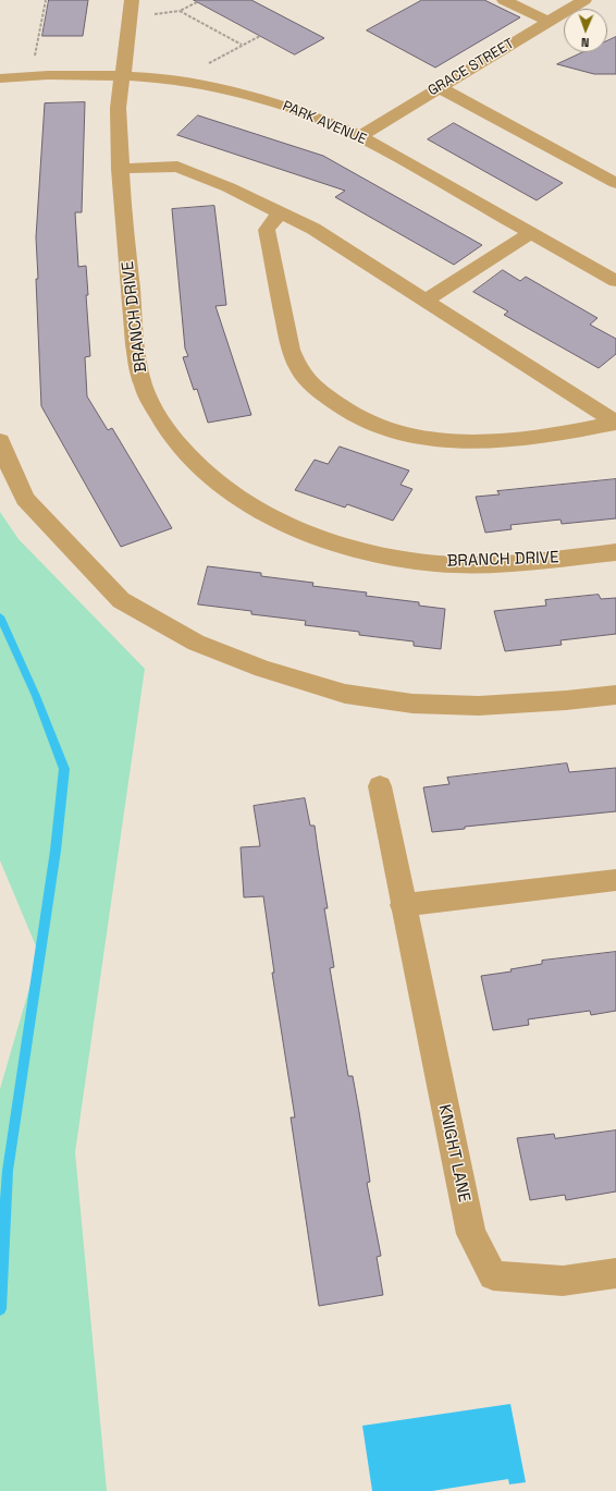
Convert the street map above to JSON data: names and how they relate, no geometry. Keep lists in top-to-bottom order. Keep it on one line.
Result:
{"streets":{"street":["GRACE STREET","PARK AVENUE","BRANCH DRIVE","KNIGHT LANE"]},"crossings":[["GRACE STREET","PARK AVENUE"],["PARK AVENUE","BRANCH DRIVE"]],"north":"bottom"}
